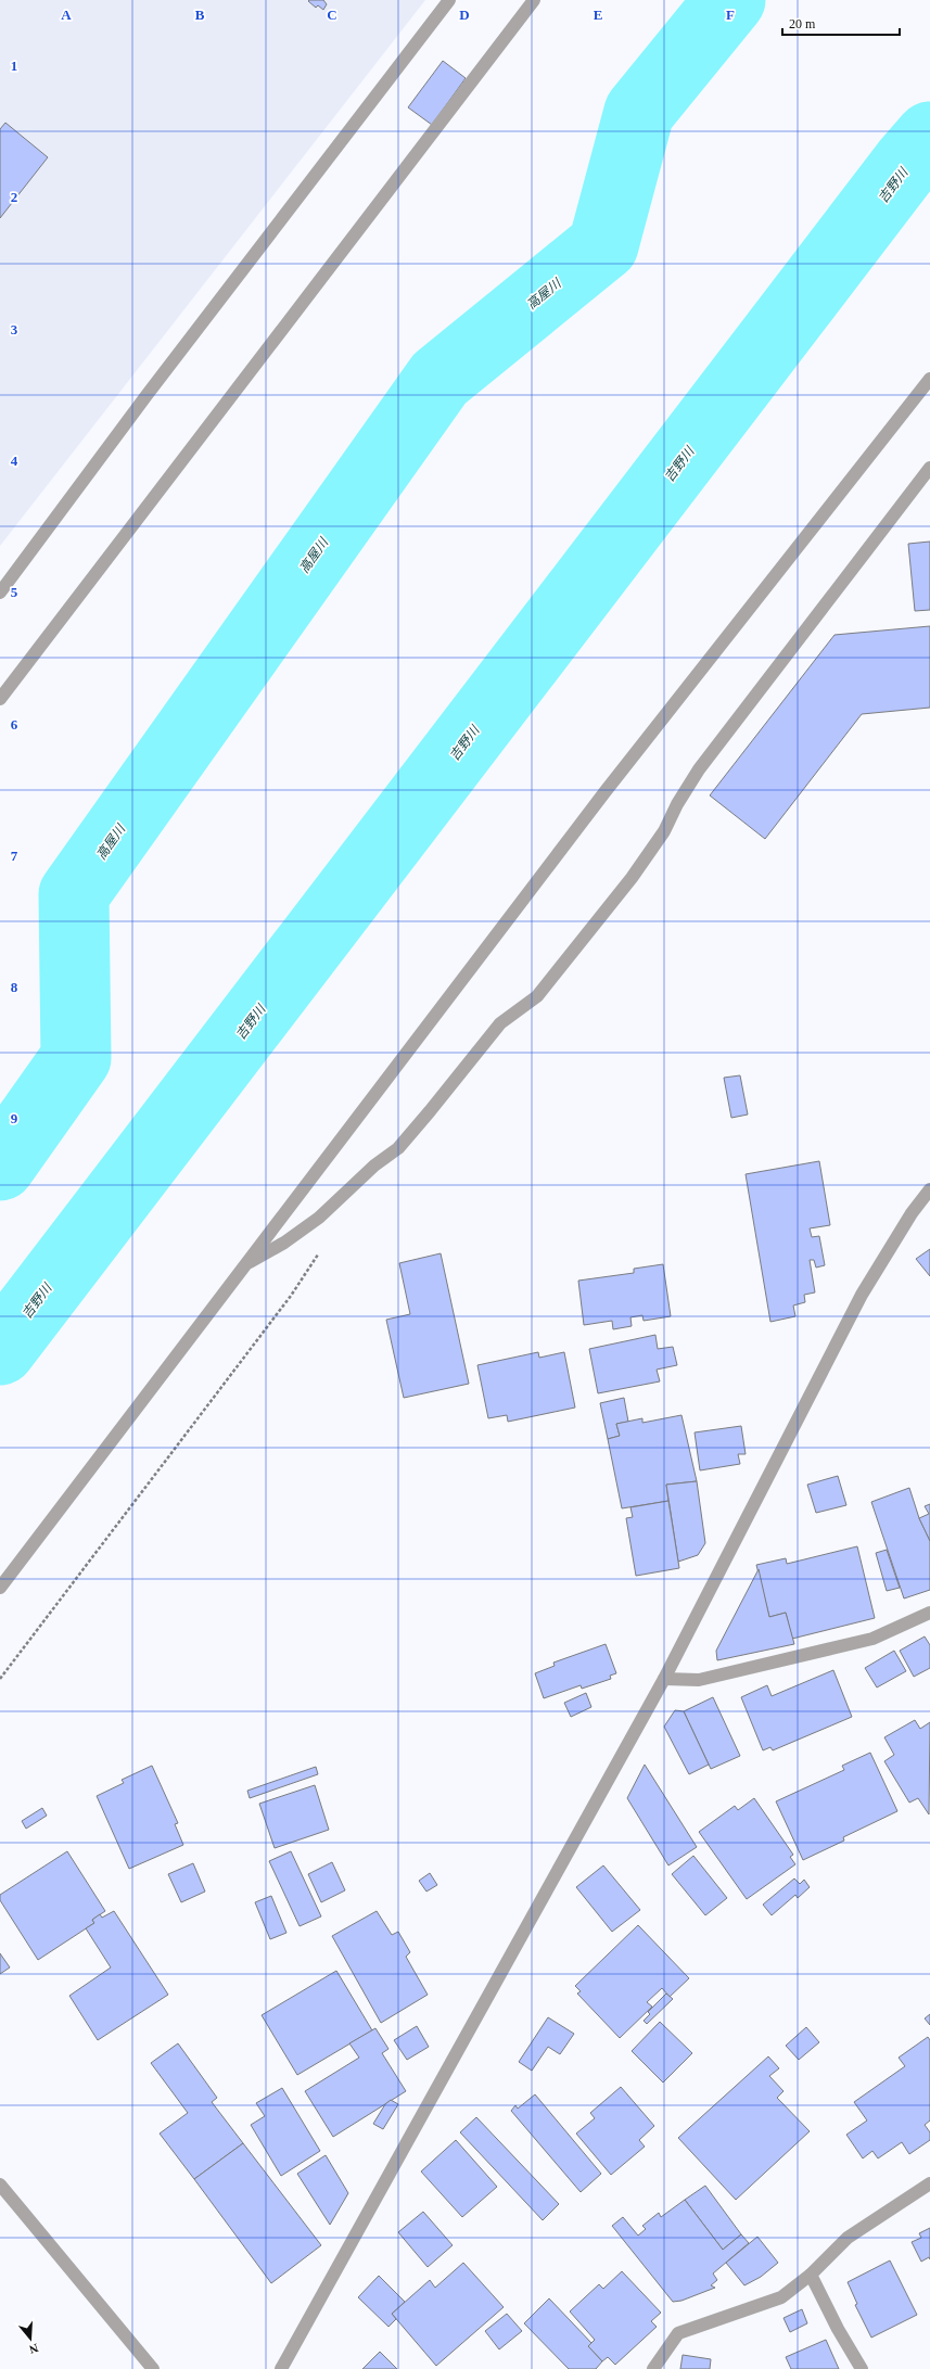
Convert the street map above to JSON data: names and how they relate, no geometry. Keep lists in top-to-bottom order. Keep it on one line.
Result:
{"water":["吉野川","高屋川"],"scale_bar":"20 m","north":"bottom","grid":{"columns":["A","B","C","D","E","F"],"rows":["1","2","3","4","5","6","7","8","9"]}}
